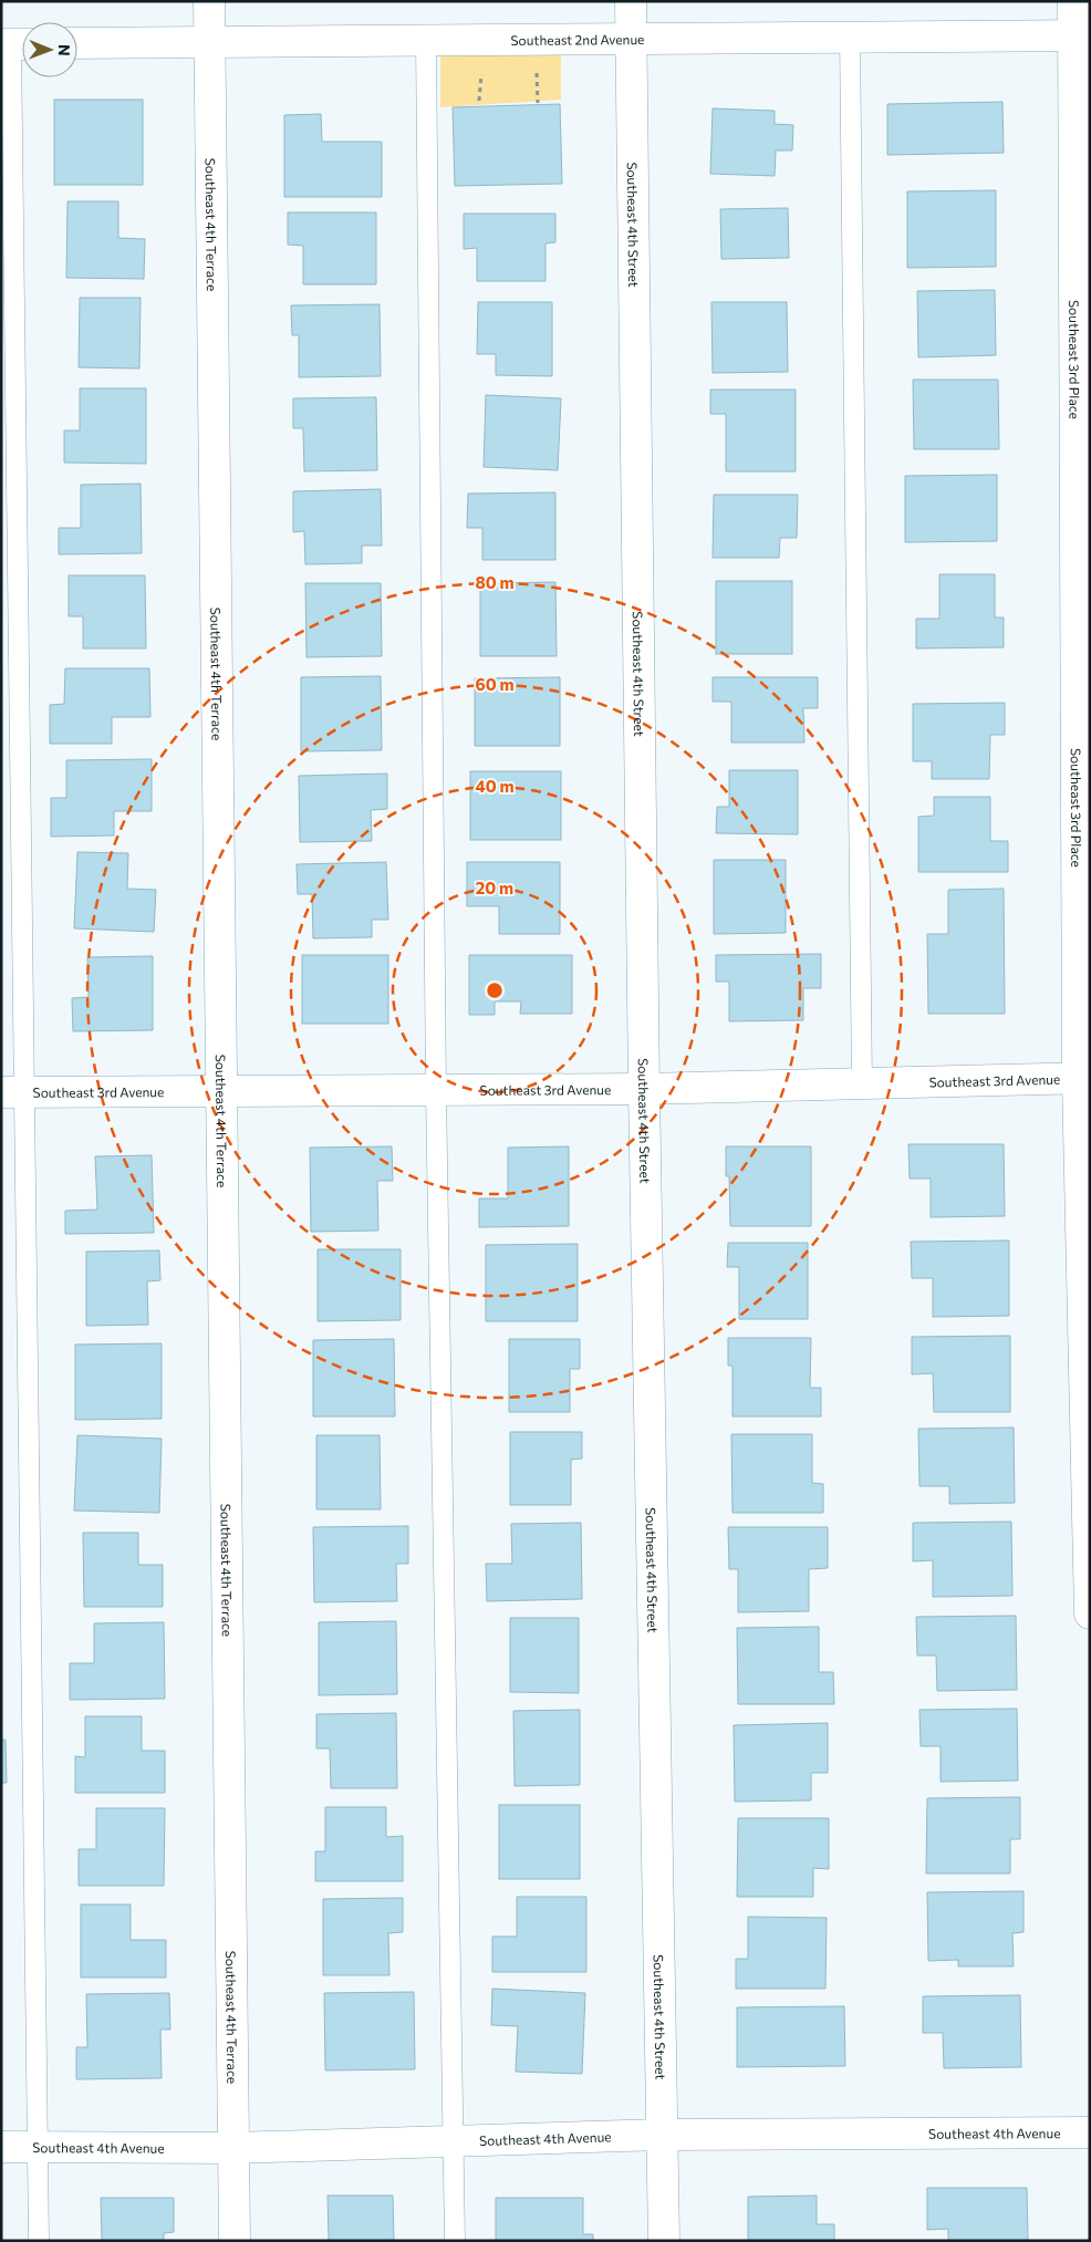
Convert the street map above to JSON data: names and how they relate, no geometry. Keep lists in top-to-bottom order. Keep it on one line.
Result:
{"streets":{"street":["Southeast 2nd Avenue","Southeast 4th Terrace","Southeast 4th Street","Southeast 3rd Place","Southeast 3rd Avenue","Southeast 4th Avenue"]},"crossings":[["Southeast 2nd Avenue","Southeast 4th Terrace"],["Southeast 2nd Avenue","Southeast 4th Street"],["Southeast 2nd Avenue","Southeast 3rd Place"],["Southeast 4th Terrace","Southeast 3rd Avenue"],["Southeast 4th Terrace","Southeast 4th Avenue"],["Southeast 4th Street","Southeast 3rd Avenue"],["Southeast 4th Street","Southeast 4th Avenue"],["Southeast 3rd Place","Southeast 3rd Avenue"]],"north":"right","rings":["80 m","60 m","40 m","20 m"]}
